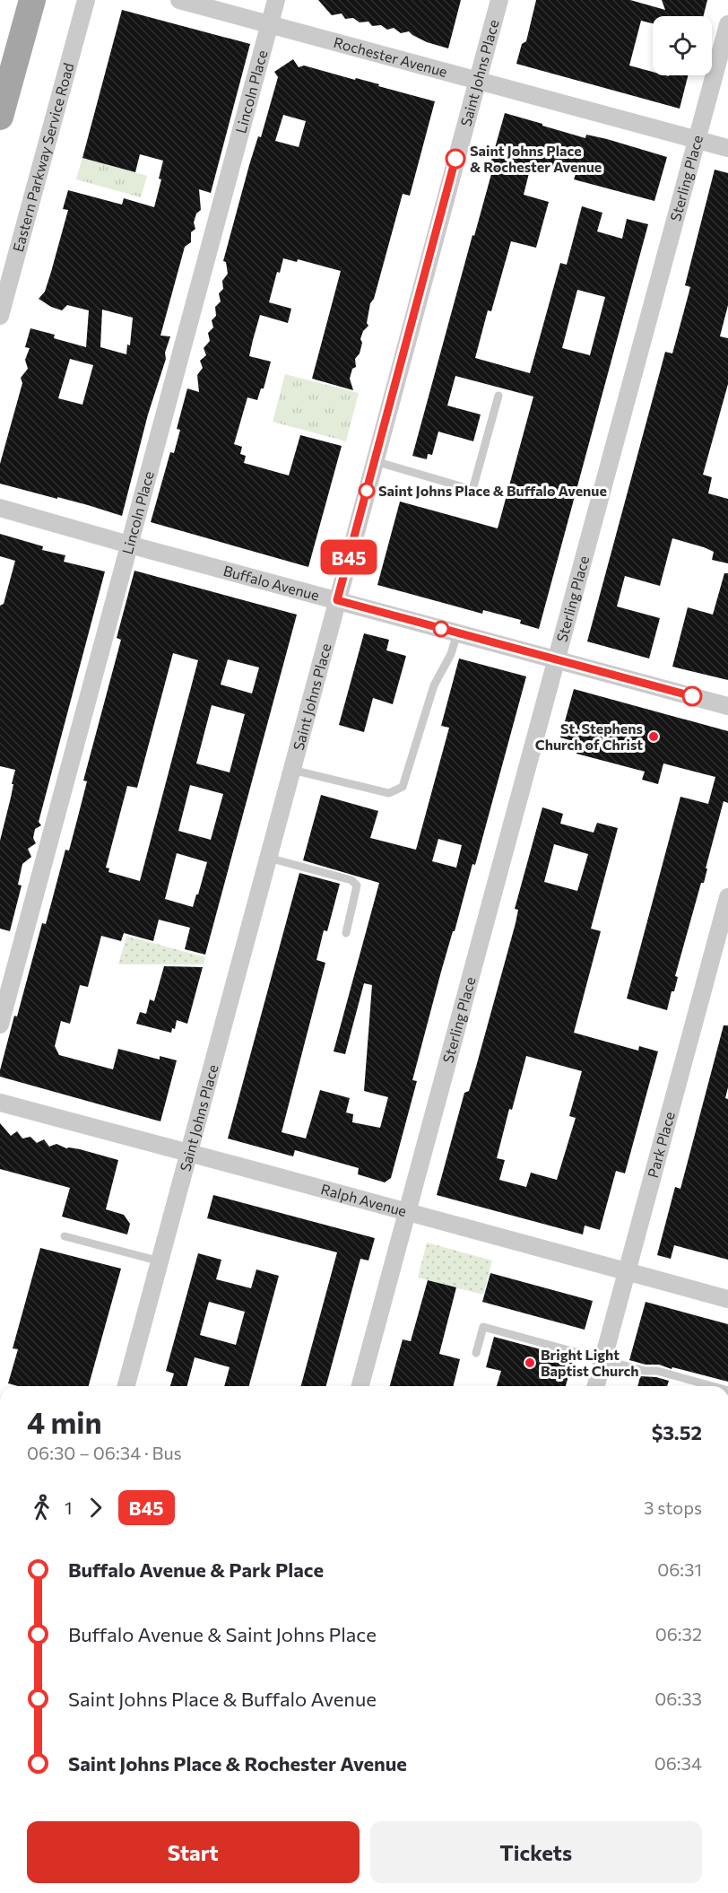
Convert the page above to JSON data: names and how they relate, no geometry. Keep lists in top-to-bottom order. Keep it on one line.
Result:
{"streets":{"street":["Rochester Avenue","Saint Johns Place","Lincoln Place","Eastern Parkway Service Road","Sterling Place","Buffalo Avenue","Park Place","Ralph Avenue"]},"crossings":[["Rochester Avenue","Saint Johns Place"],["Rochester Avenue","Lincoln Place"],["Rochester Avenue","Sterling Place"],["Saint Johns Place","Buffalo Avenue"],["Saint Johns Place","Ralph Avenue"],["Lincoln Place","Buffalo Avenue"],["Sterling Place","Buffalo Avenue"],["Sterling Place","Ralph Avenue"],["Park Place","Ralph Avenue"]],"places":["Saint Johns Place & Rochester Avenue","Saint Johns Place & Buffalo Avenue","St. Stephens Church of Christ","Bright Light Baptist Church"],"lines":["bus line B45"],"page":{"on_map":"B45","heading":["4 min","06:30 – 06:34 · Bus","$3.52"],"legs":["1","B45","3 stops"],"list":[{"name":"Buffalo Avenue & Park Place","value":"06:31"},{"name":"Buffalo Avenue & Saint Johns Place","value":"06:32"},{"name":"Saint Johns Place & Buffalo Avenue","value":"06:33"},{"name":"Saint Johns Place & Rochester Avenue","value":"06:34"}],"buttons":["Start","Tickets"]}}
